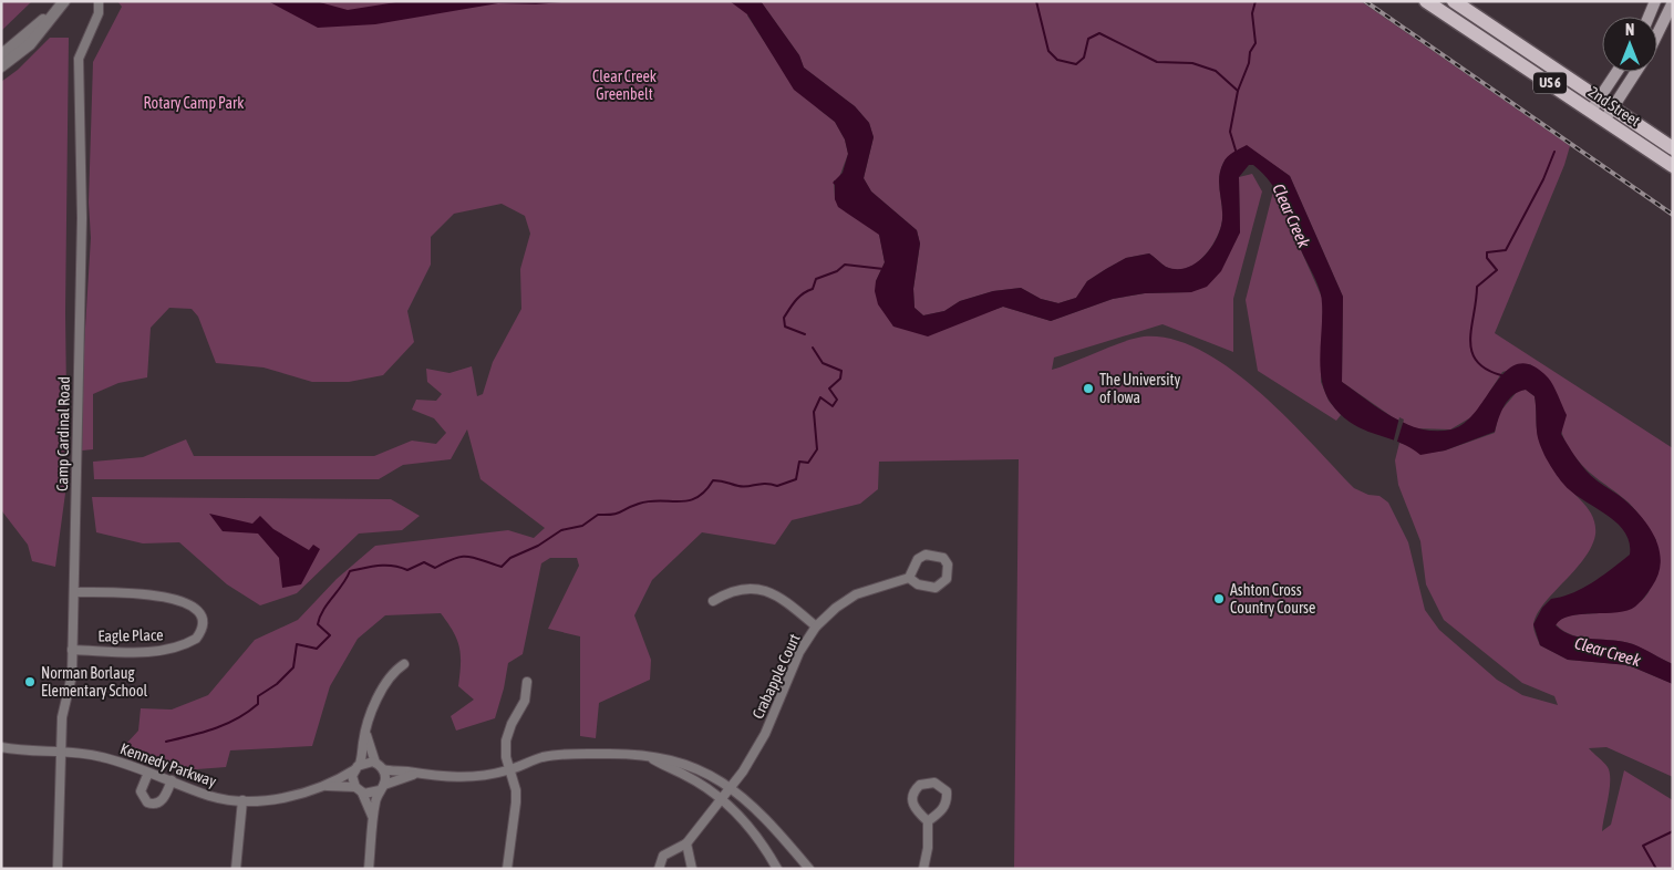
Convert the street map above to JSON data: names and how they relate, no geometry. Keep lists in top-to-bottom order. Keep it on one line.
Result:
{"streets":{"main road":["US 6","2nd Street"],"street":["Camp Cardinal Road","Eagle Place","Crabapple Court","Kennedy Parkway"]},"crossings":[["Camp Cardinal Road","Eagle Place"],["Camp Cardinal Road","Kennedy Parkway"]],"water":["Clear Creek"],"parks":["Clear Creek Greenbelt","Rotary Camp Park"],"places":["The University of Iowa","Ashton Cross Country Course","Norman Borlaug Elementary School"],"north":"top"}
